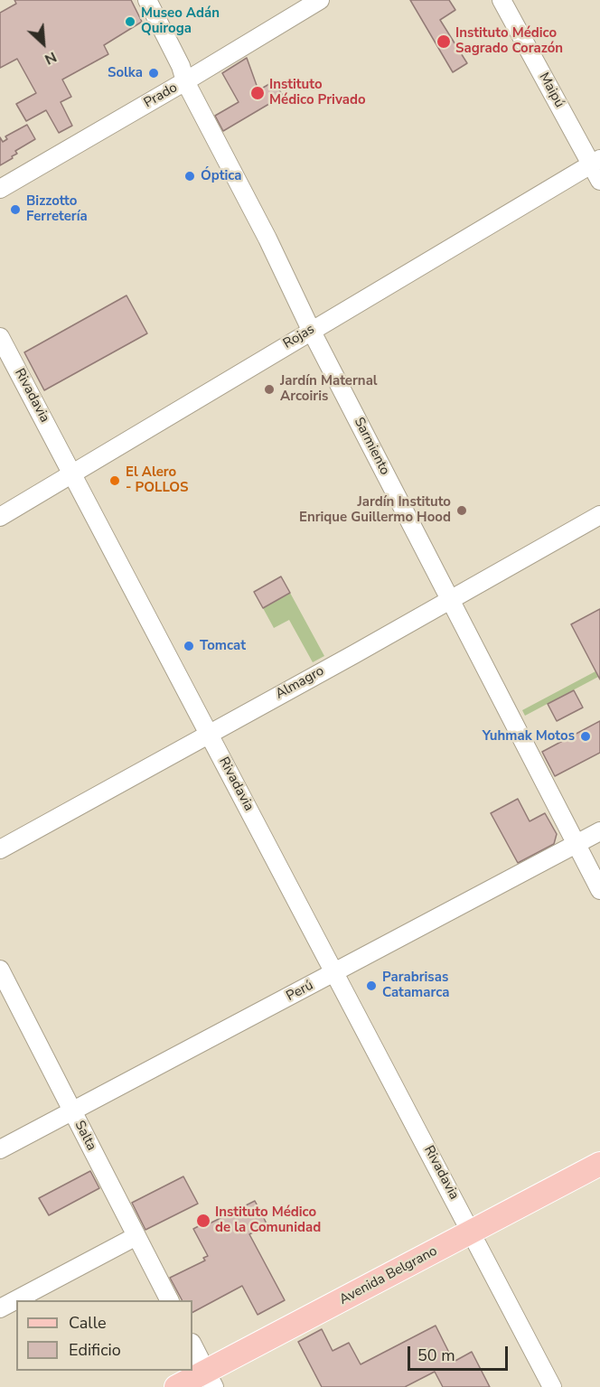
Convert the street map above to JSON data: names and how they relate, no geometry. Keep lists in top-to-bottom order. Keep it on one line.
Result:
{"streets":{"main road":["Avenida Belgrano"],"street":["Maipú","Prado","Rojas","Rivadavia","Sarmiento","Almagro","Perú","Salta"]},"crossings":[["Maipú","Rojas"],["Prado","Sarmiento"],["Rojas","Rivadavia"],["Rojas","Sarmiento"],["Rivadavia","Almagro"],["Rivadavia","Perú"],["Rivadavia","Avenida Belgrano"],["Sarmiento","Almagro"],["Sarmiento","Perú"],["Perú","Salta"]],"places":["Museo Adán Quiroga","Instituto Médico Sagrado Corazón","Solka","Instituto Médico Privado","Óptica","Bizzotto Ferretería","Jardín Maternal Arcoiris","El Alero - POLLOS","Jardín Instituto Enrique Guillermo Hood","Tomcat","Yuhmak Motos","Parabrisas Catamarca","Instituto Médico de la Comunidad"],"legend":["Calle","Edificio"],"scale_bar":"50 m","north":"bottom right"}
